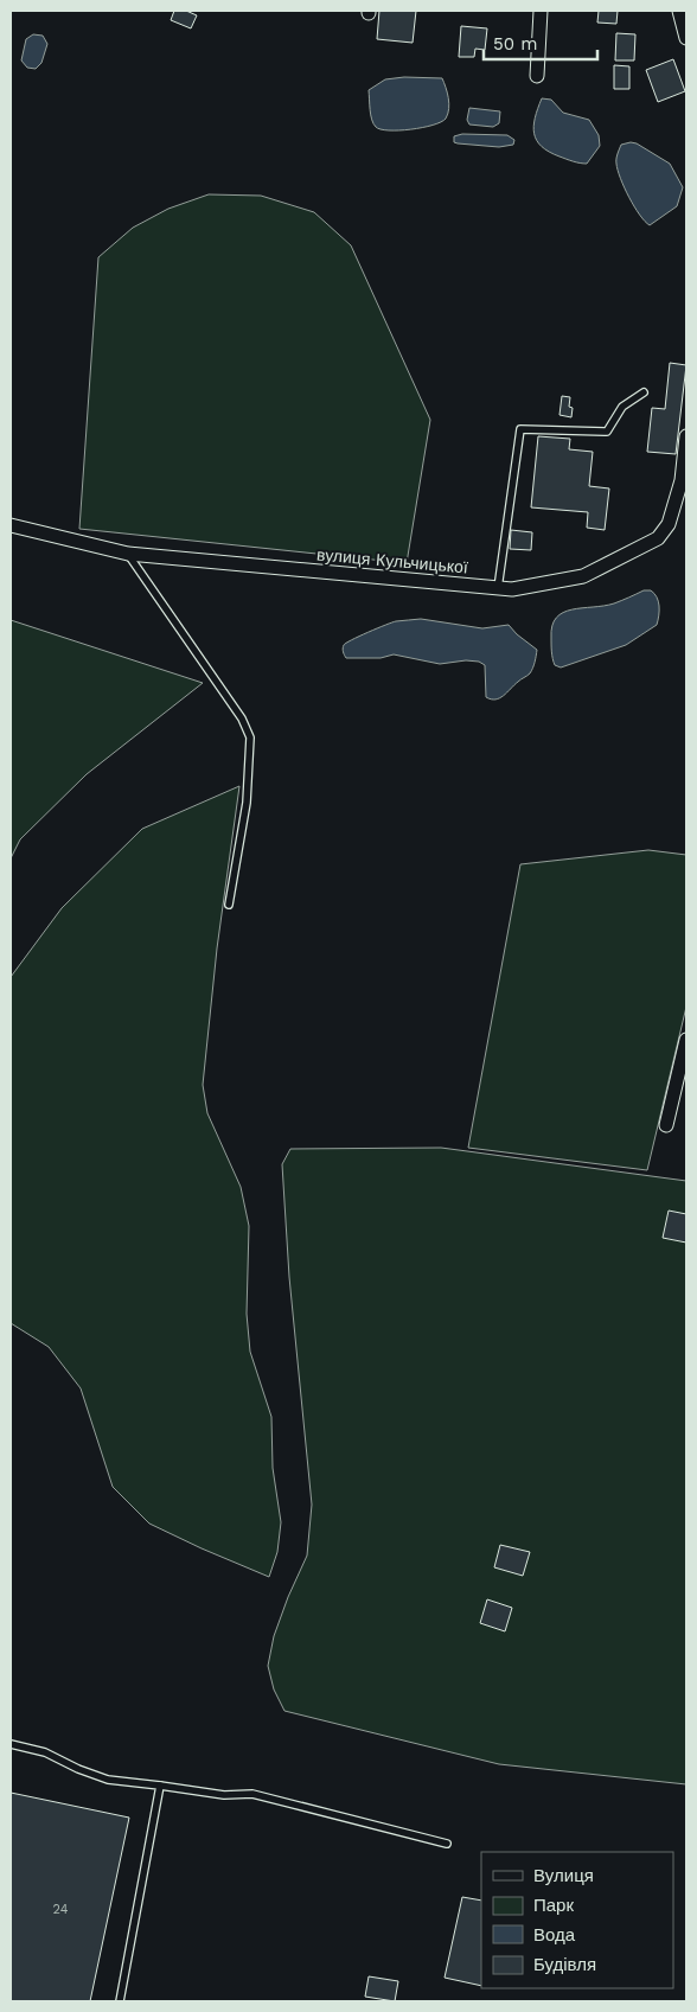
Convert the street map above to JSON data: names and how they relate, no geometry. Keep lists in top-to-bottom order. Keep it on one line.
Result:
{"streets":{"street":["вулиця Кульчицької"]},"house_numbers":["24"],"legend":["Вулиця","Парк","Вода","Будівля"],"scale_bar":"50 m"}
